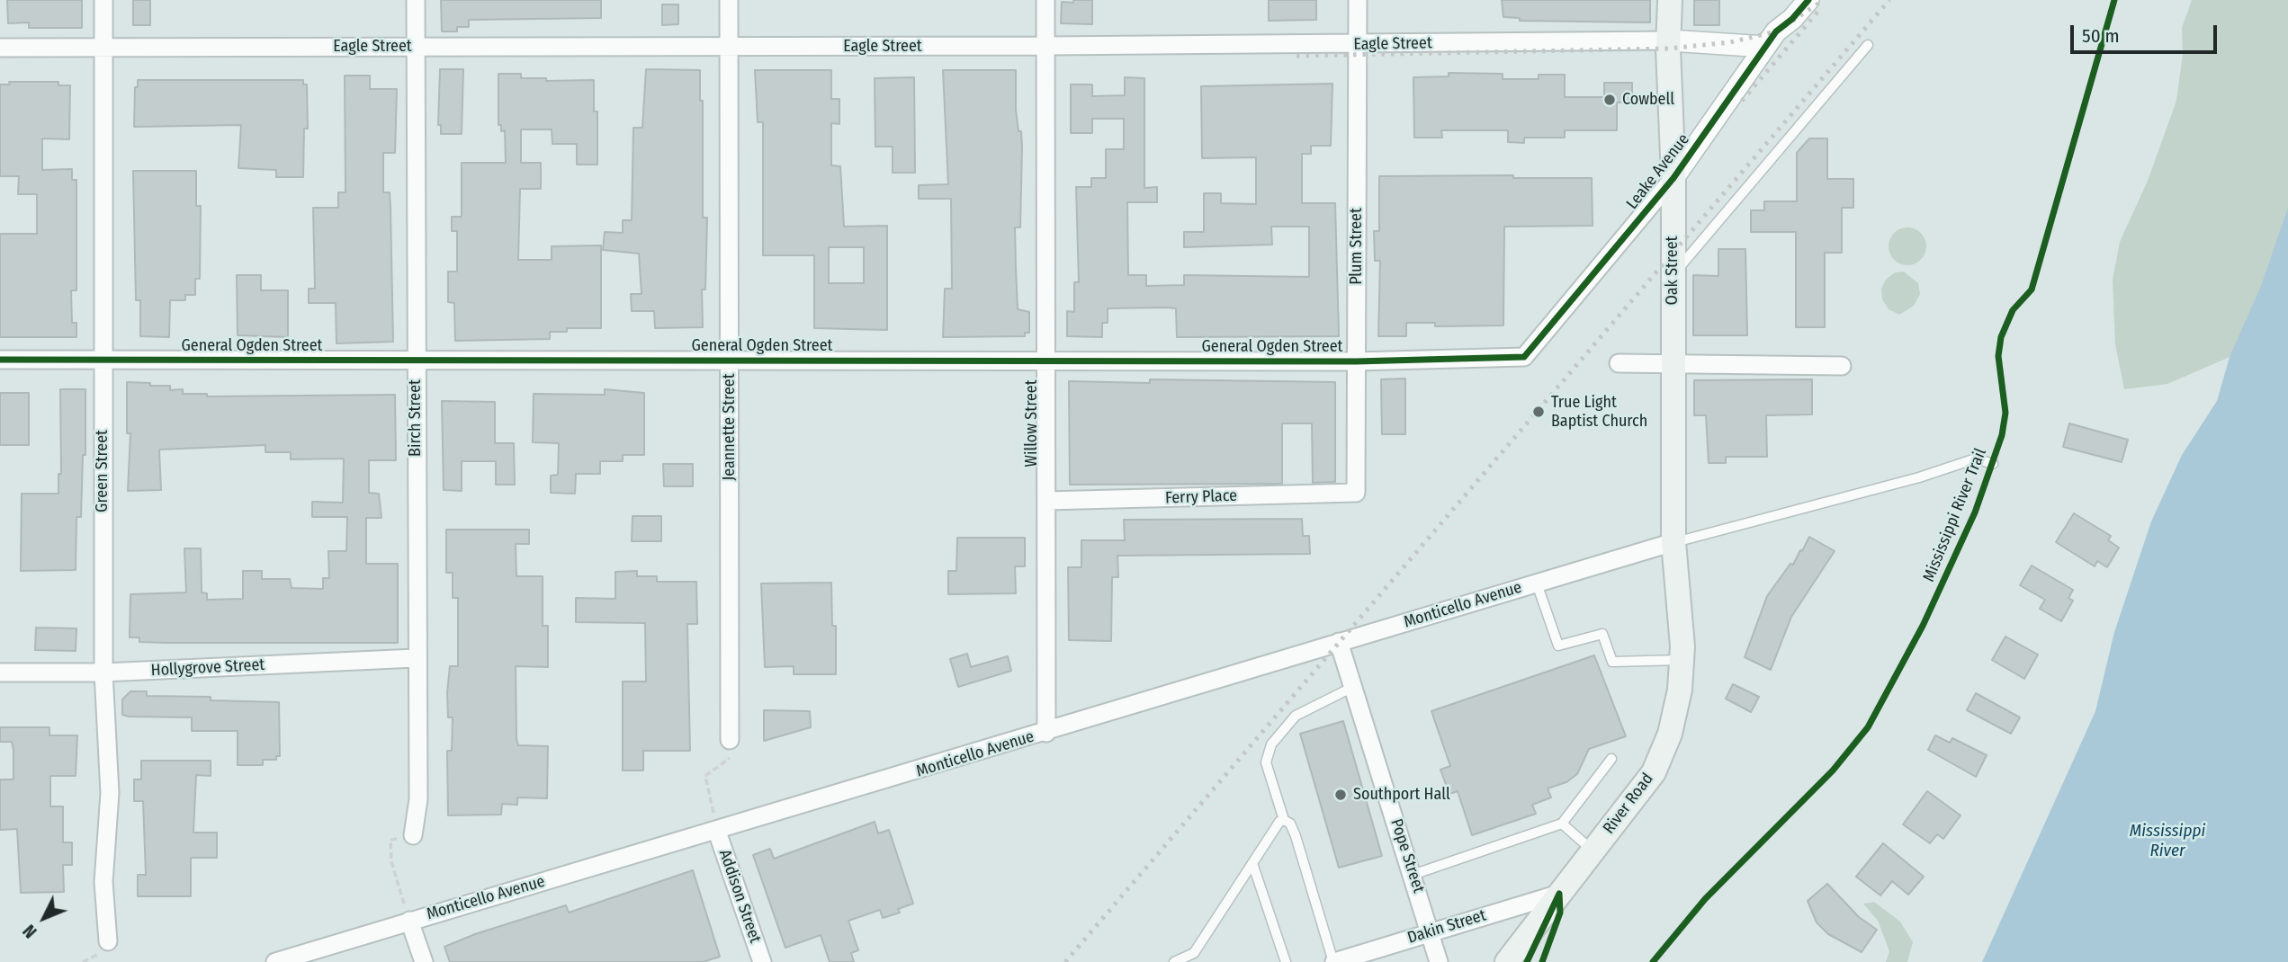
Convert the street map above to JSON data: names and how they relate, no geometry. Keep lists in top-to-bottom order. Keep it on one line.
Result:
{"streets":{"main road":["Oak Street","River Road"],"street":["Eagle Street","Leake Avenue","Plum Street","General Ogden Street","Birch Street","Willow Street","Jeannette Street","Green Street","Ferry Place","Monticello Avenue","Hollygrove Street","Pope Street","Addison Street","Dakin Street"],"cycle path":["Mississippi River Trail"]},"crossings":[["Eagle Street","Leake Avenue"],["Eagle Street","Plum Street"],["Eagle Street","Oak Street"],["Eagle Street","Birch Street"],["Eagle Street","Willow Street"],["Eagle Street","Jeannette Street"],["Eagle Street","Green Street"],["Leake Avenue","Oak Street"],["Leake Avenue","General Ogden Street"],["Plum Street","General Ogden Street"],["Plum Street","Ferry Place"],["Oak Street","Monticello Avenue"],["Oak Street","River Road"],["General Ogden Street","Birch Street"],["General Ogden Street","Willow Street"],["General Ogden Street","Jeannette Street"],["General Ogden Street","Green Street"],["Birch Street","Hollygrove Street"],["Willow Street","Ferry Place"],["Willow Street","Monticello Avenue"],["Green Street","Hollygrove Street"],["Monticello Avenue","River Road"],["Monticello Avenue","Pope Street"],["Monticello Avenue","Addison Street"],["River Road","Dakin Street"],["Pope Street","Dakin Street"]],"water":["Mississippi River"],"places":["Cowbell","True Light Baptist Church","Southport Hall"],"scale_bar":"50 m","north":"bottom left"}
